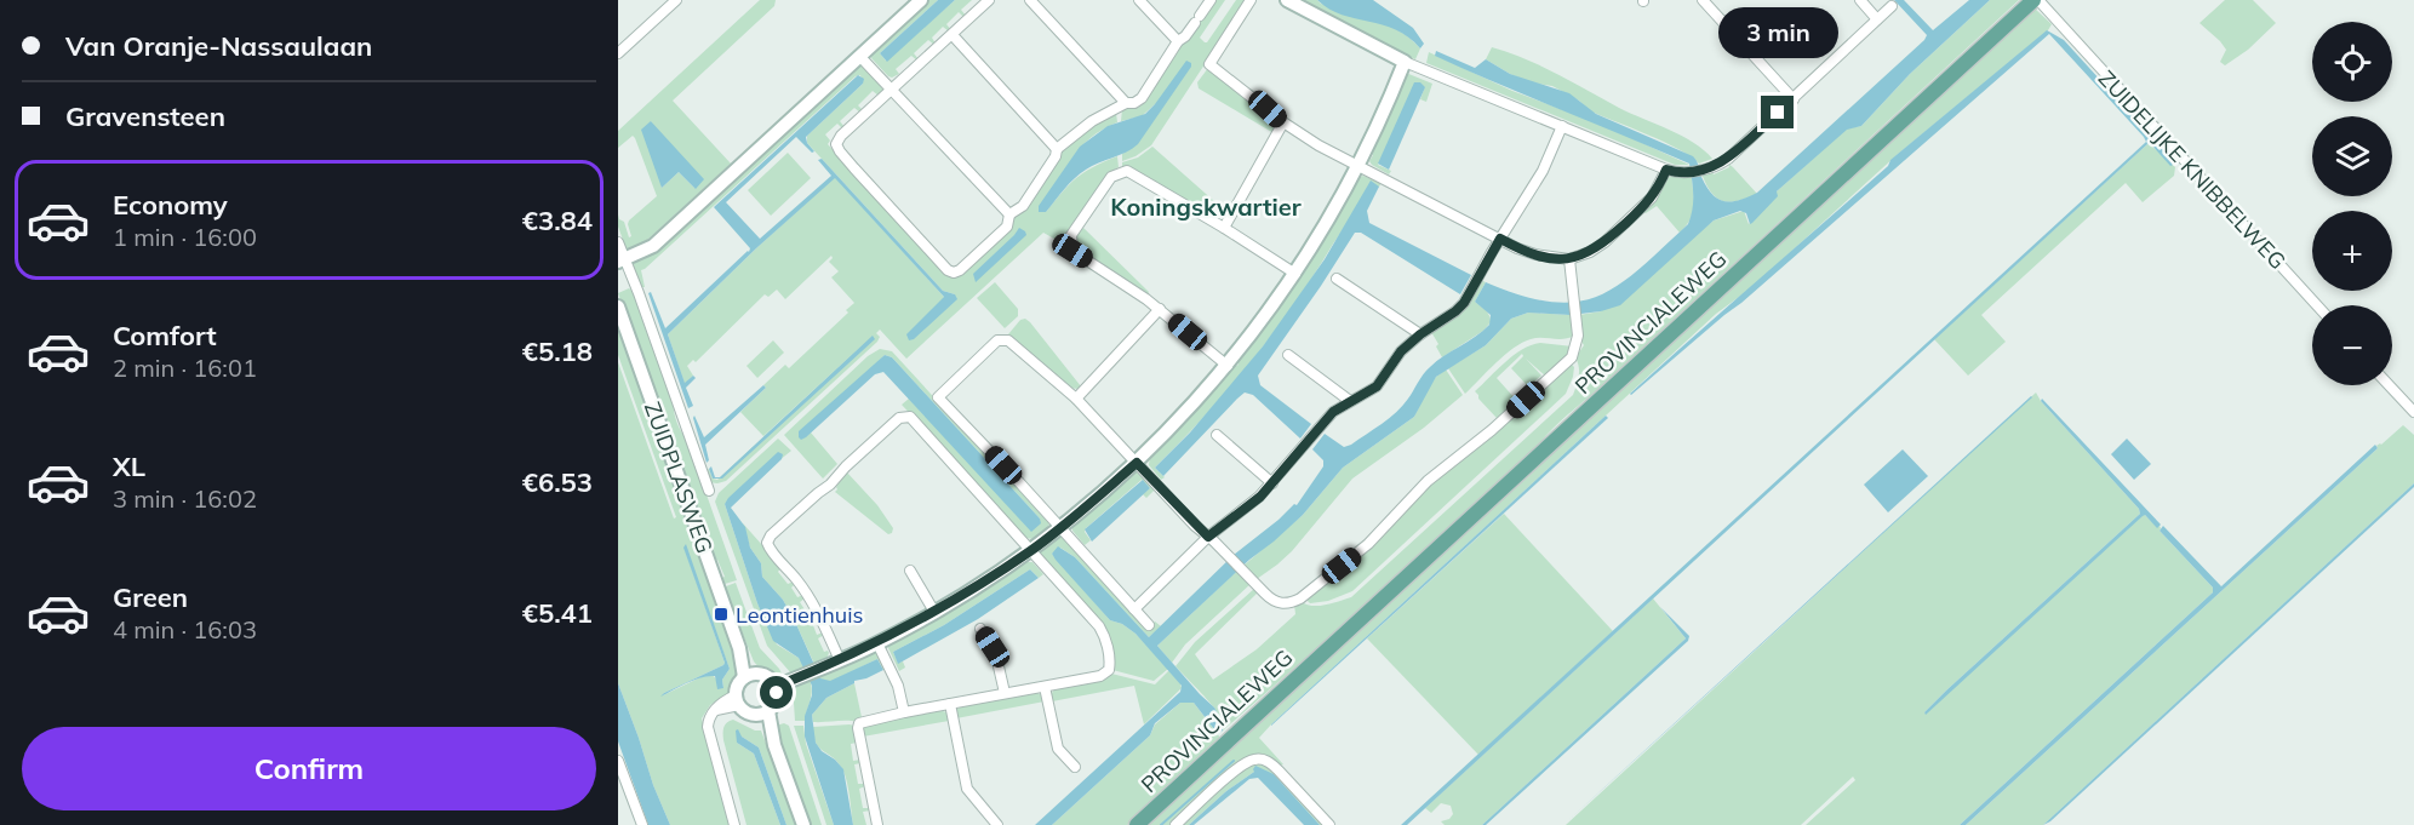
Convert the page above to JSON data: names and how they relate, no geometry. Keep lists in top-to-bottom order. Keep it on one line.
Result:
{"streets":{"main road":["PROVINCIALEWEG"],"street":["ZUIDELIJKE KNIBBELWEG","ZUIDPLASWEG"]},"crossings":[["ZUIDELIJKE KNIBBELWEG","PROVINCIALEWEG"]],"districts":["Koningskwartier"],"places":{"transit":["Leontienhuis"]},"page":{"banner":["Van Oranje-Nassaulaan","Gravensteen"],"bubble":"3 min","map_buttons":["+","−"],"list":[{"name":"Economy","note":"1 min · 16:00","value":"€3.84"},{"name":"Comfort","note":"2 min · 16:01","value":"€5.18"},{"name":"XL","note":"3 min · 16:02","value":"€6.53"},{"name":"Green","note":"4 min · 16:03","value":"€5.41"}],"buttons":"Confirm"}}
